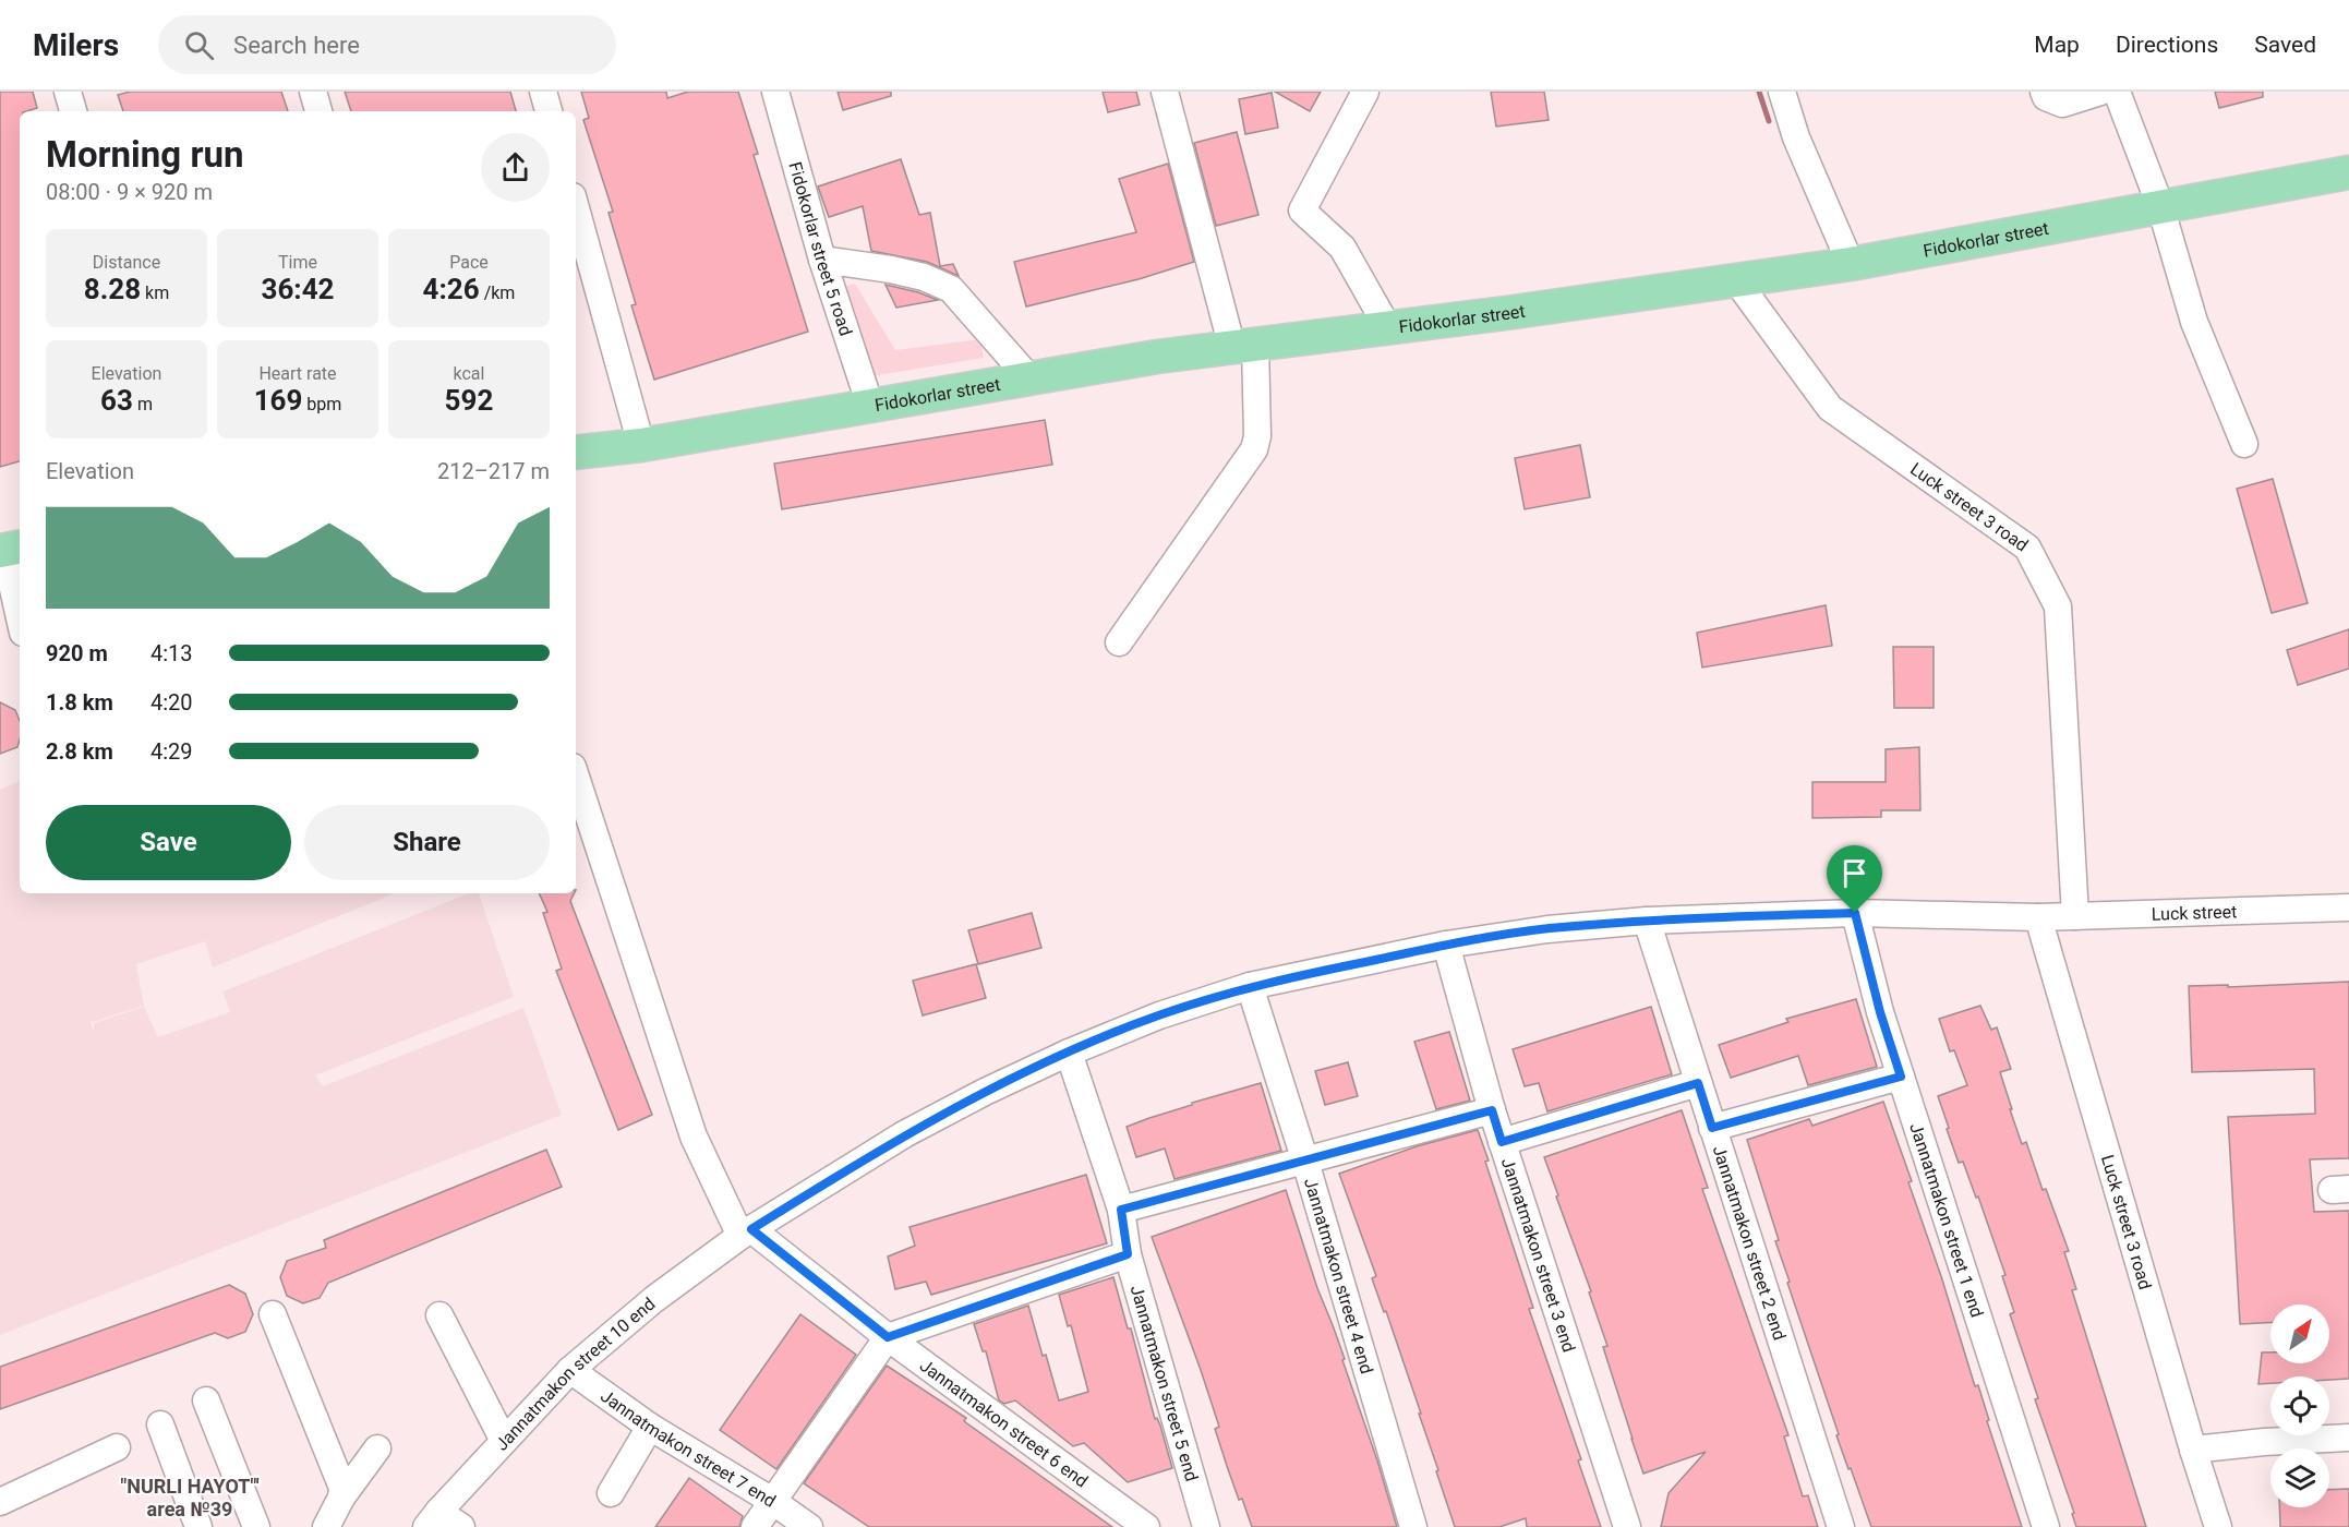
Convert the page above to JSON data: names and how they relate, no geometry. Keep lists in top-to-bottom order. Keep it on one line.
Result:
{"streets":{"main road":["Fidokorlar street"],"street":["Fidokorlar street 5 road","Luck street 3 road","Luck street","Jannatmakon street 1 end","Jannatmakon street 2 end","Jannatmakon street 3 end","Jannatmakon street 4 end","Jannatmakon street 10 end","Jannatmakon street 5 end","Jannatmakon street 6 end","Jannatmakon street 7 end"]},"crossings":[["Fidokorlar street","Fidokorlar street 5 road"],["Fidokorlar street","Luck street 3 road"],["Luck street 3 road","Luck street"],["Luck street 3 road","Jannatmakon street 10 end"],["Luck street","Jannatmakon street 10 end"],["Jannatmakon street 1 end","Jannatmakon street 10 end"],["Jannatmakon street 2 end","Jannatmakon street 10 end"],["Jannatmakon street 3 end","Jannatmakon street 10 end"],["Jannatmakon street 4 end","Jannatmakon street 10 end"],["Jannatmakon street 10 end","Jannatmakon street 5 end"],["Jannatmakon street 10 end","Jannatmakon street 6 end"],["Jannatmakon street 10 end","Jannatmakon street 7 end"]],"districts":["\"NURLI HAYOT\"' area №39"],"north":"top right","page":{"header":"Milers","search":"Search here","nav":["Map","Directions","Saved"],"heading":["Morning run","08:00 · 9 × 920 m"],"stats":[["Distance","8.28 km"],["Time","36:42"],["Pace","4:26 /km"],["Elevation","63 m"],["Heart rate","169 bpm"],["kcal","592"]],"chart":["Elevation","212–217 m"],"list":[{"name":"920 m","note":"4:13"},{"name":"1.8 km","note":"4:20"},{"name":"2.8 km","note":"4:29"}],"buttons":["Save","Share"]}}
